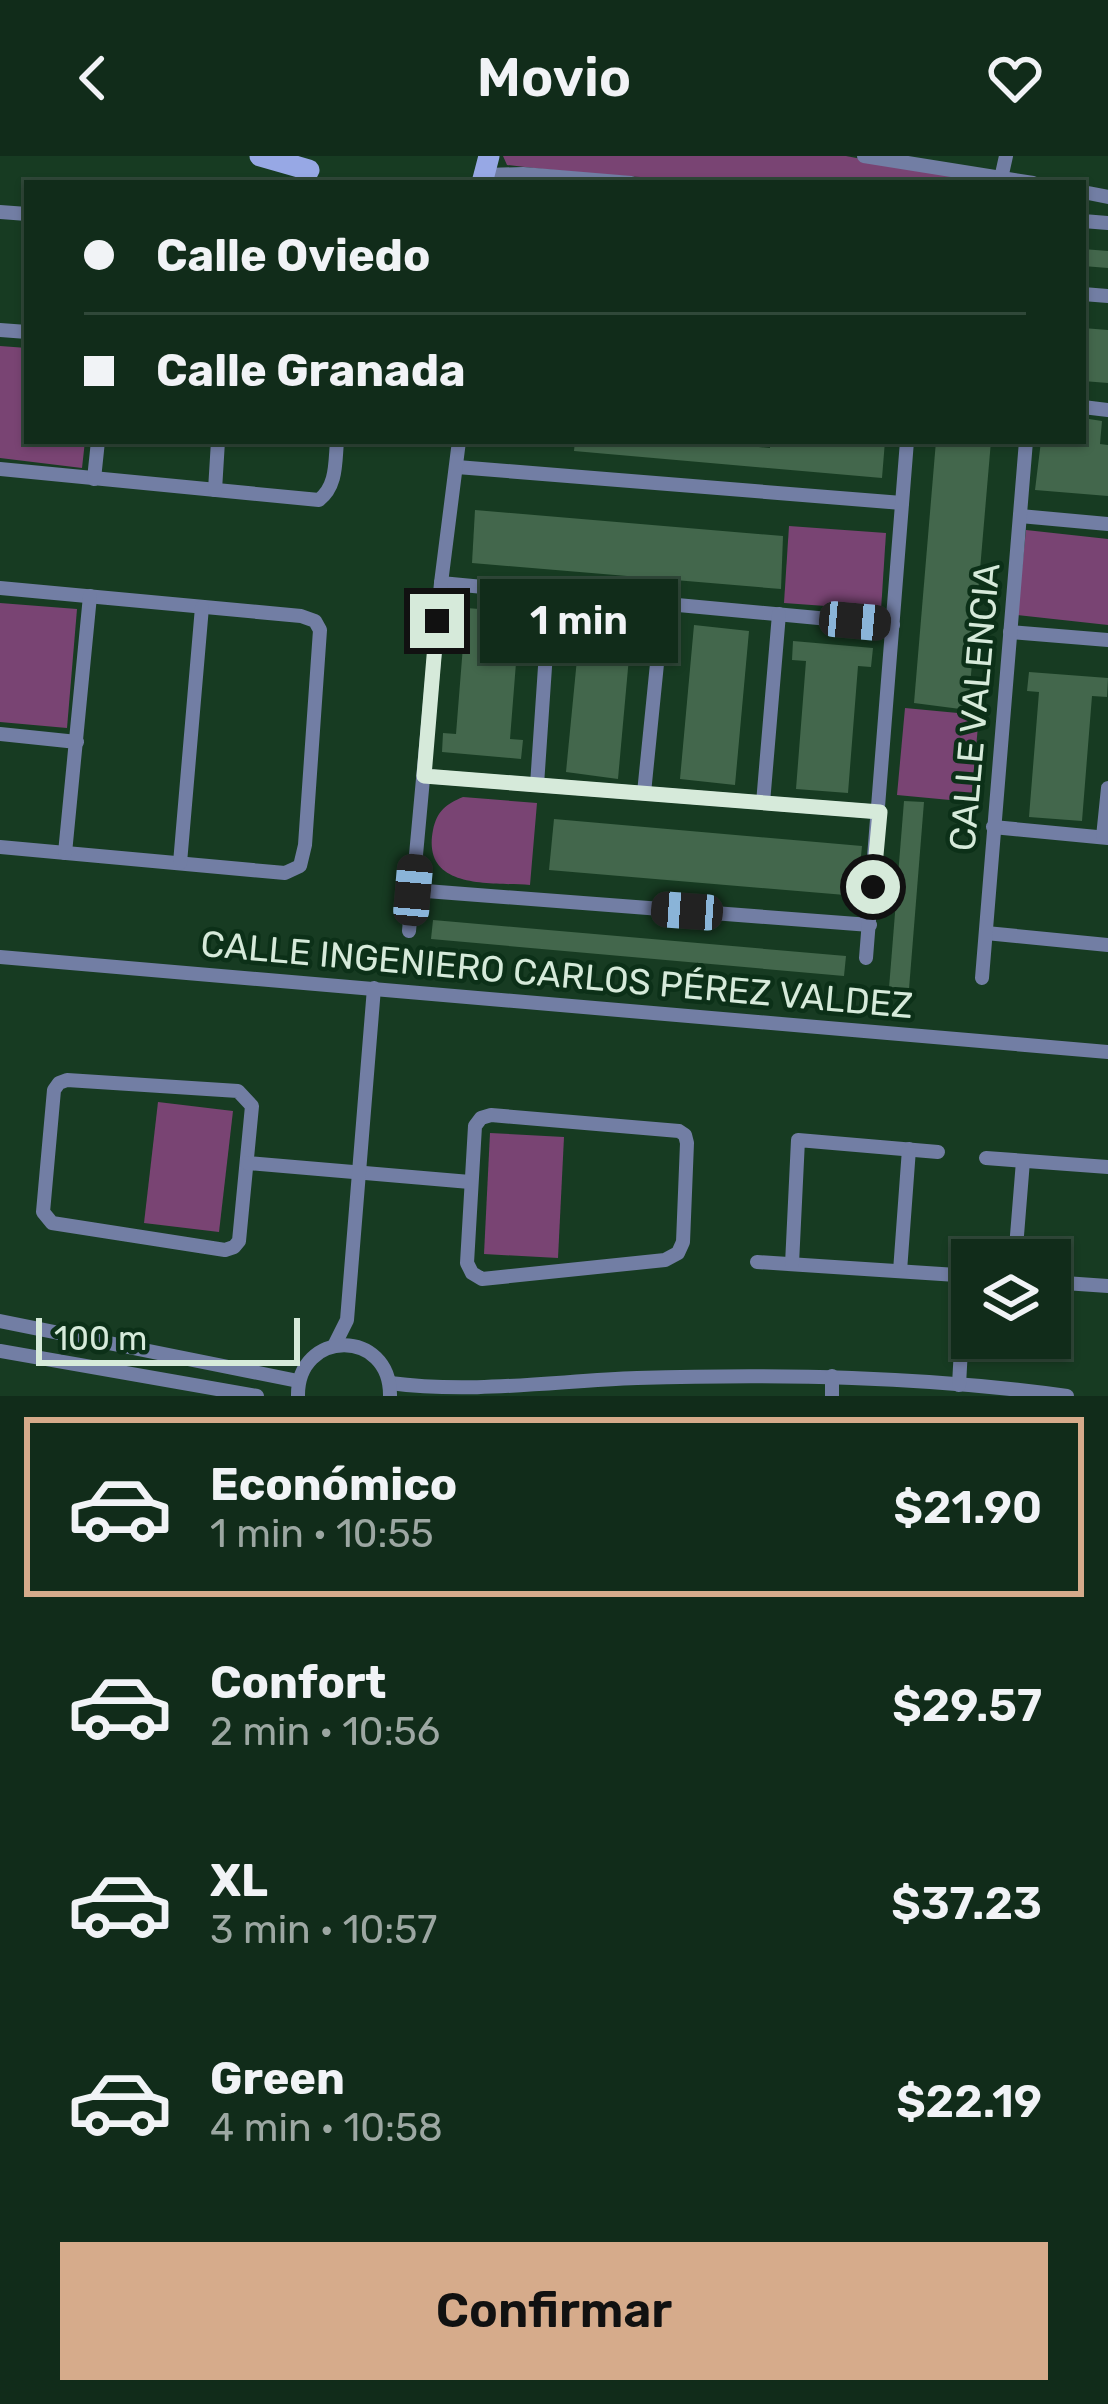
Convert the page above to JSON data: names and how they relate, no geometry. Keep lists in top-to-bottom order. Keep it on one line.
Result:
{"streets":{"street":["CALLE VALENCIA","CALLE INGENIERO CARLOS PÉREZ VALDEZ"]},"scale_bar":"100 m","page":{"header":"Movio","banner":["Calle Oviedo","Calle Granada"],"bubble":"1 min","scale":"100 m","list":[{"name":"Económico","note":"1 min · 10:55","value":"$21.90"},{"name":"Confort","note":"2 min · 10:56","value":"$29.57"},{"name":"XL","note":"3 min · 10:57","value":"$37.23"},{"name":"Green","note":"4 min · 10:58","value":"$22.19"}],"buttons":"Confirmar"}}
